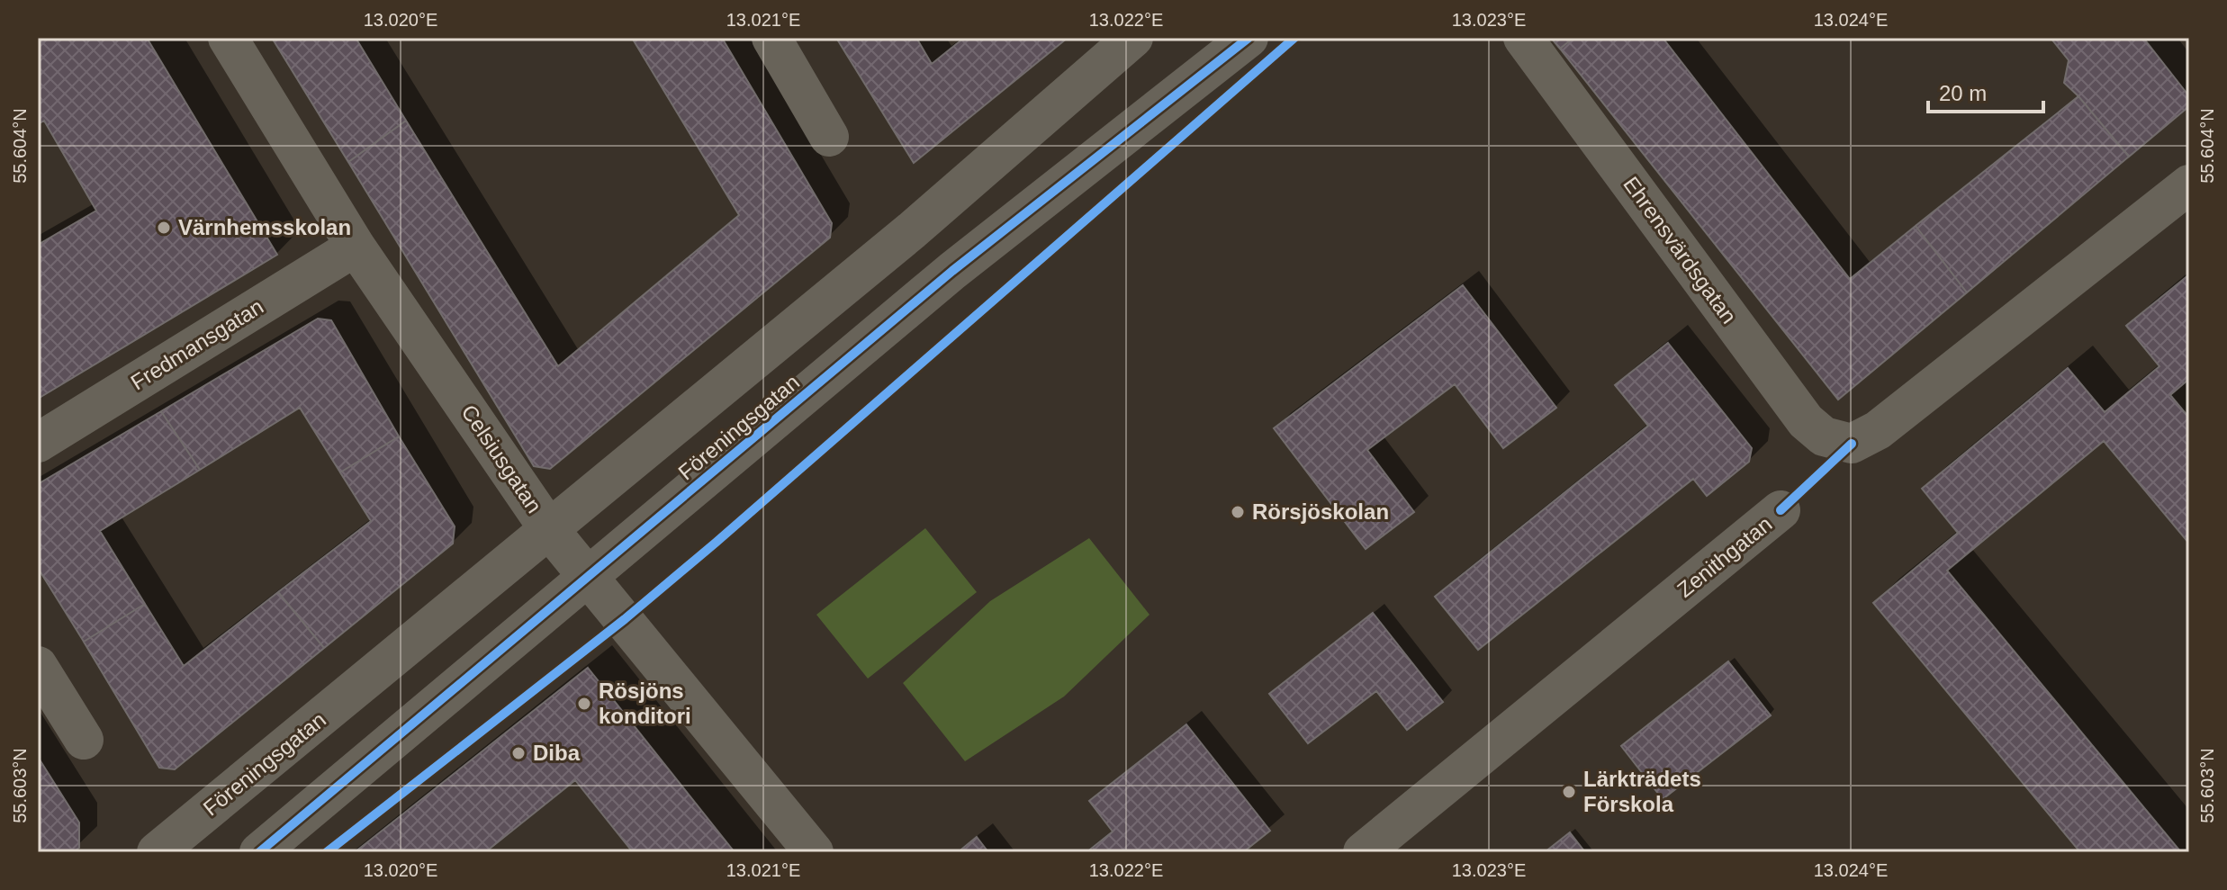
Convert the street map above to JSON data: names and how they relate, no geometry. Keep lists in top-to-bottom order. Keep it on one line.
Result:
{"streets":{"street":["Ehrensvärdsgatan","Fredmansgatan","Föreningsgatan","Celsiusgatan","Zenithgatan"]},"crossings":[["Fredmansgatan","Celsiusgatan"],["Föreningsgatan","Celsiusgatan"]],"places":["Värnhemsskolan","Rörsjöskolan","Rösjöns konditori","Diba","Lärkträdets Förskola"],"scale_bar":"20 m","coordinates":["13.020°E","13.021°E","13.022°E","13.023°E","13.024°E","55.604°N","55.603°N"]}
